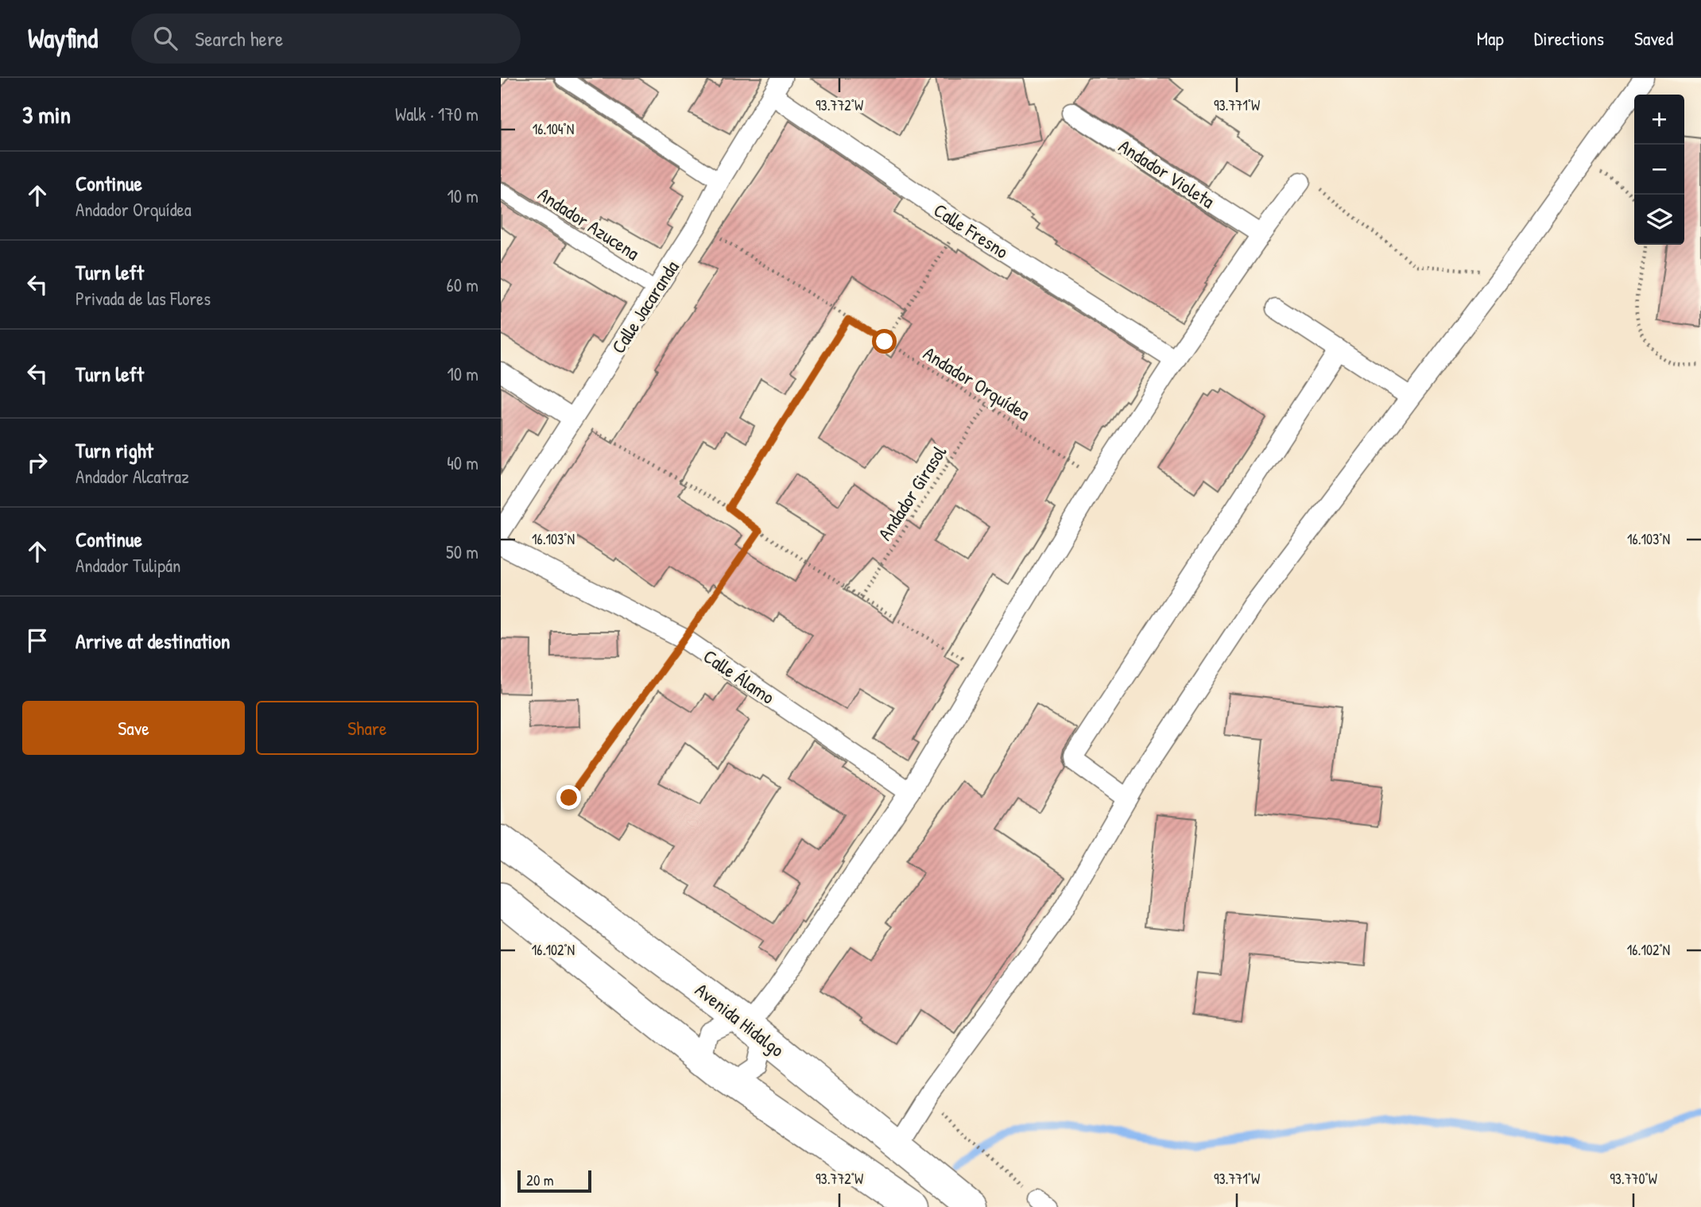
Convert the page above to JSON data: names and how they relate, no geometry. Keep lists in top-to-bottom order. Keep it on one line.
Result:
{"streets":{"main road":["Avenida Hidalgo"],"street":["Andador Violeta","Andador Azucena","Calle Fresno","Calle Jacaranda","Calle Álamo"],"path":["Andador Orquídea","Andador Girasol"]},"crossings":[["Andador Azucena","Calle Jacaranda"],["Calle Fresno","Calle Jacaranda"],["Calle Jacaranda","Andador Orquídea"],["Andador Orquídea","Andador Girasol"]],"scale_bar":"20 m","page":{"header":"Wayfind","search":"Search here","nav":["Map","Directions","Saved"],"heading":["3 min","Walk · 170 m"],"map_buttons":["+","−"],"list":[["Continue","Andador Orquídea","10 m"],["Turn left","Privada de las Flores","60 m"],["Turn left","10 m"],["Turn right","Andador Alcatraz","40 m"],["Continue","Andador Tulipán","50 m"],"Arrive at destination"],"buttons":["Save","Share"],"scale":"20 m"},"coordinates":["93.772°W","93.771°W","16.104°N","16.103°N","16.102°N","93.770°W"]}
